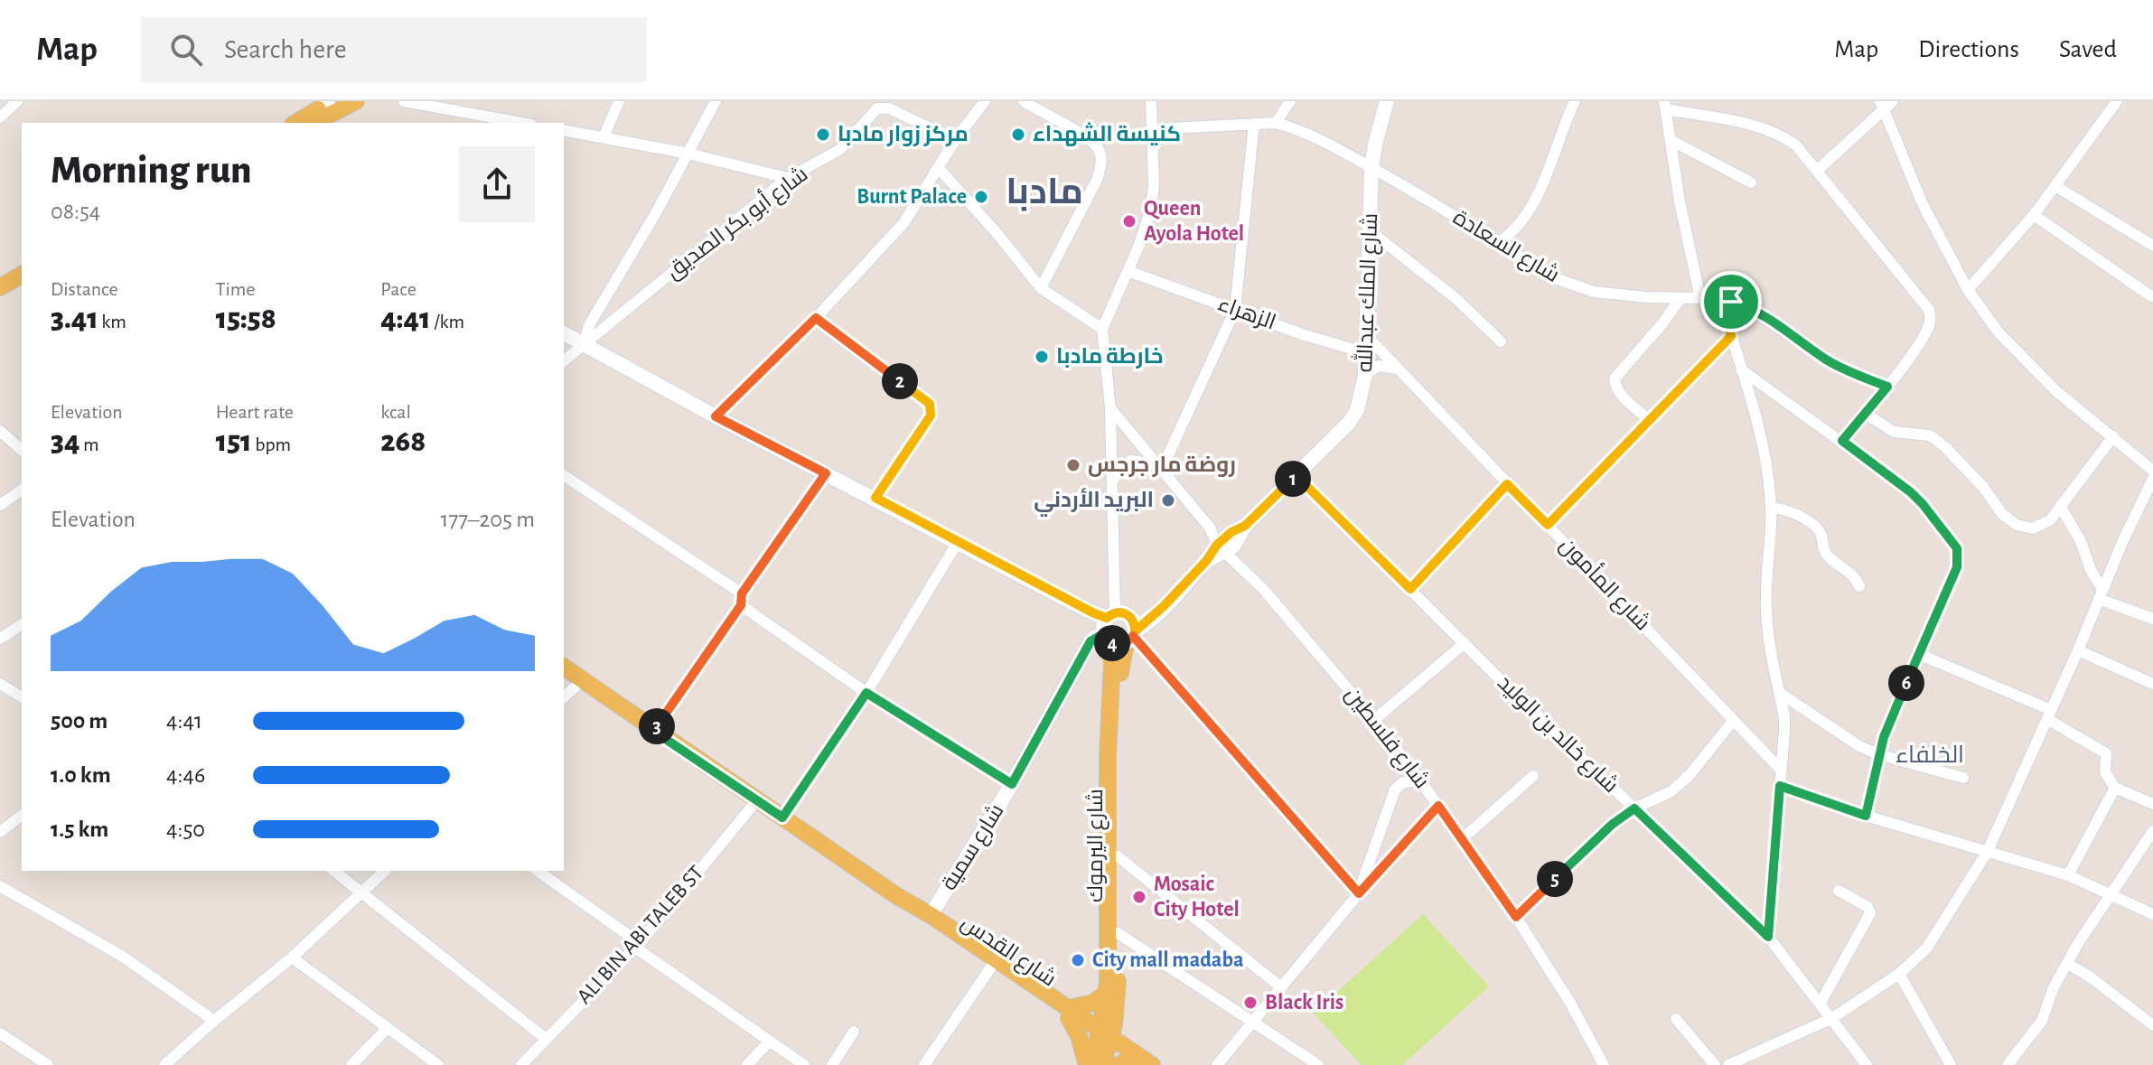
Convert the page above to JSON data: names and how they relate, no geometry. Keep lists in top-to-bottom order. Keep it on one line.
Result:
{"streets":{"main road":["شارع الملك عبدالله","شارع اليرموك","شارع سمية","شارع القدس"],"street":["شارع أبو بكر الصديق","شارع السعادة","الزهراء","شارع المأمون","شارع خالد بن الوليد","شارع فلسطين","ALI BIN ABI TALEB ST"]},"crossings":[["شارع السعادة","شارع الملك عبدالله"],["شارع الملك عبدالله","الزهراء"],["شارع الملك عبدالله","شارع المأمون"],["شارع الملك عبدالله","شارع خالد بن الوليد"],["شارع الملك عبدالله","شارع فلسطين"],["شارع اليرموك","شارع سمية"],["شارع اليرموك","شارع القدس"],["شارع سمية","شارع القدس"],["ALI BIN ABI TALEB ST","شارع القدس"]],"districts":["مادبا","الخلفاء"],"places":["مركز زوار مادبا","كنيسة الشهداء","Burnt Palace","Queen Ayola Hotel","خارطة مادبا","روضة مار جرجس","البريد الأردني","Mosaic City Hotel","City mall madaba","Black Iris"],"page":{"header":"Map","search":"Search here","nav":["Map","Directions","Saved"],"heading":["Morning run","08:54"],"stats":[["Distance","3.41 km"],["Time","15:58"],["Pace","4:41 /km"],["Elevation","34 m"],["Heart rate","151 bpm"],["kcal","268"]],"pins":["2","1","4","6","3","5"],"chart":["Elevation","177–205 m"],"list":[{"name":"500 m","note":"4:41"},{"name":"1.0 km","note":"4:46"},{"name":"1.5 km","note":"4:50"}]}}
